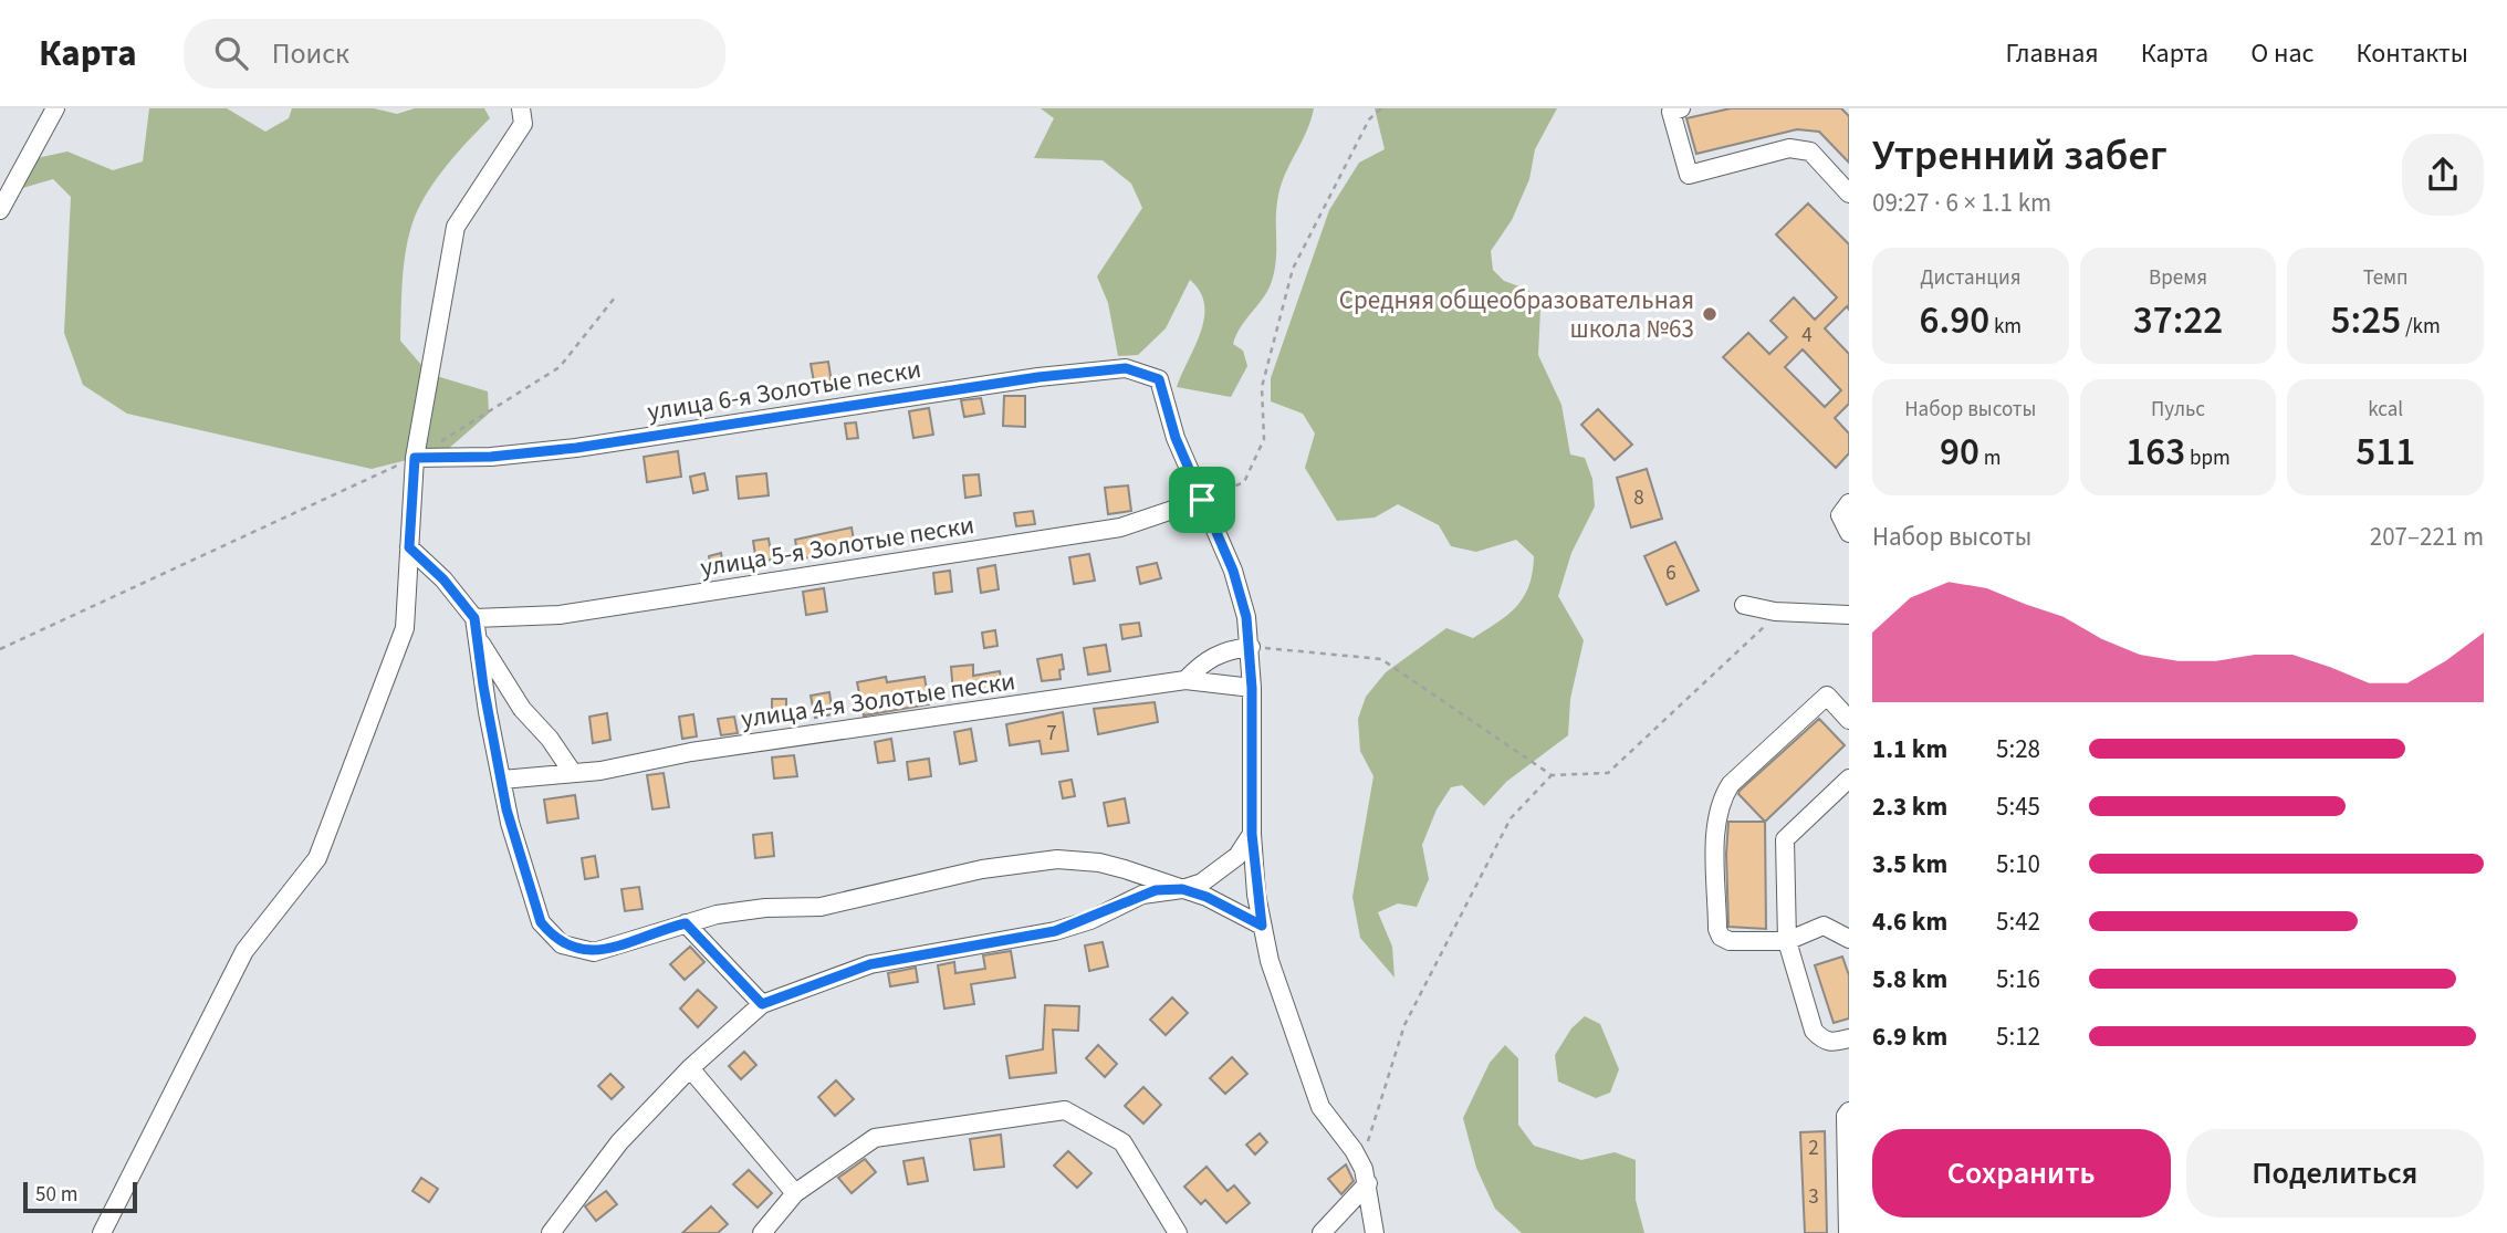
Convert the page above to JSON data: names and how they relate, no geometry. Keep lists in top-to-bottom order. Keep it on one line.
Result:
{"streets":{"street":["улица 6-я Золотые пески","улица 5-я Золотые пески","улица 4-я Золотые пески"]},"crossings":[["улица 6-я Золотые пески","улица 5-я Золотые пески"]],"places":["Средняя общеобразовательная школа №63"],"house_numbers":["4","8","6","7","2","3"],"scale_bar":"50 m","page":{"header":"Карта","search":"Поиск","nav":["Главная","Карта","О нас","Контакты"],"heading":["Утренний забег","09:27 · 6 × 1.1 km"],"stats":[["Дистанция","6.90 km"],["Время","37:22"],["Темп","5:25 /km"],["Набор высоты","90 m"],["Пульс","163 bpm"],["kcal","511"]],"chart":["Набор высоты","207–221 m"],"list":[{"name":"1.1 km","note":"5:28"},{"name":"2.3 km","note":"5:45"},{"name":"3.5 km","note":"5:10"},{"name":"4.6 km","note":"5:42"},{"name":"5.8 km","note":"5:16"},{"name":"6.9 km","note":"5:12"}],"buttons":["Сохранить","Поделиться"],"scale":"50 m"}}
